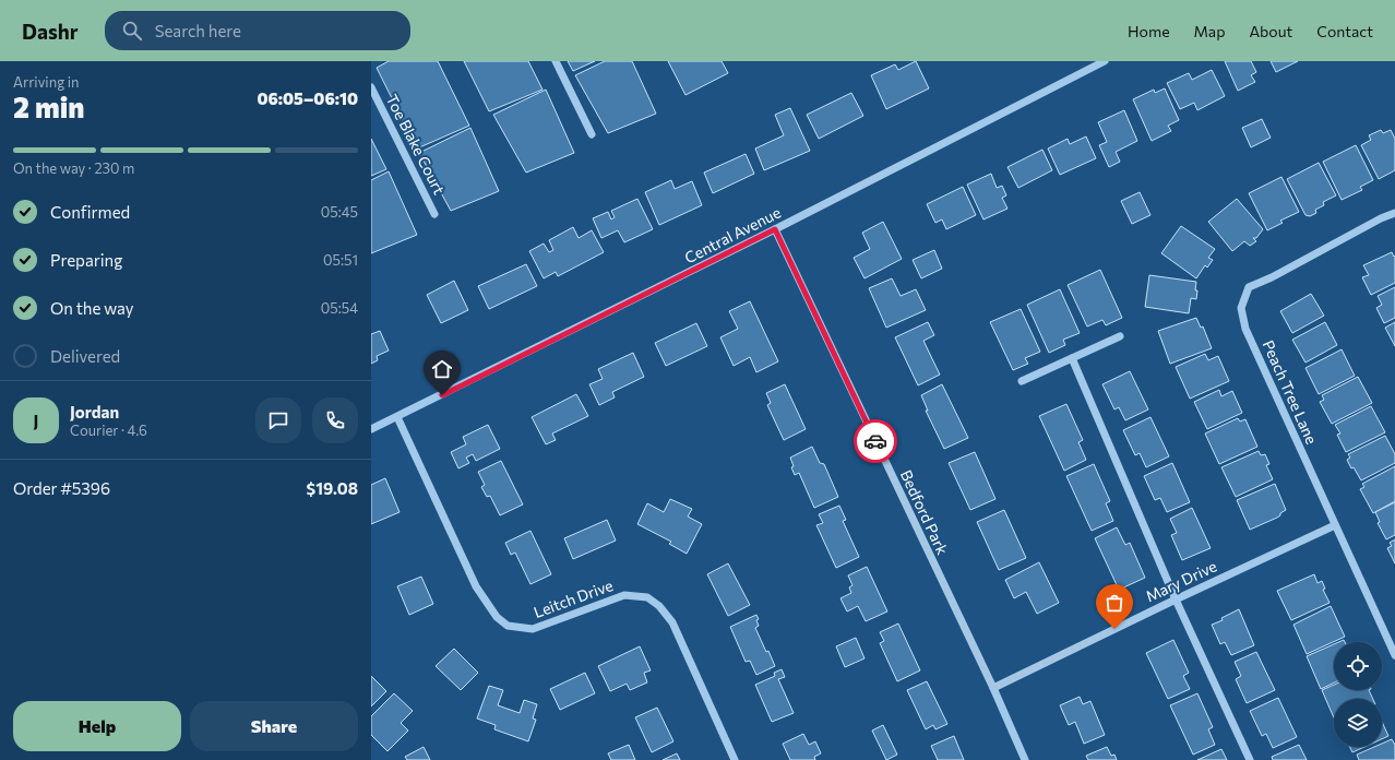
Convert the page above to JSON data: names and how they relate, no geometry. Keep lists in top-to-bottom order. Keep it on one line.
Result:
{"streets":{"street":["Toe Blake Court","Central Avenue","Peach Tree Lane","Bedford Park","Mary Drive","Leitch Drive"]},"crossings":[["Central Avenue","Bedford Park"],["Central Avenue","Leitch Drive"],["Peach Tree Lane","Mary Drive"],["Bedford Park","Mary Drive"]],"page":{"header":"Dashr","search":"Search here","nav":["Home","Map","About","Contact"],"heading":["2 min","Arriving in","06:05–06:10"],"panel":["Jordan","Courier · 4.6","Order #5396","$19.08"],"bar":"On the way · 230 m","list":[["Confirmed","05:45"],["Preparing","05:51"],["On the way","05:54"],"Delivered"],"round":"J","buttons":["Help","Share"]}}
